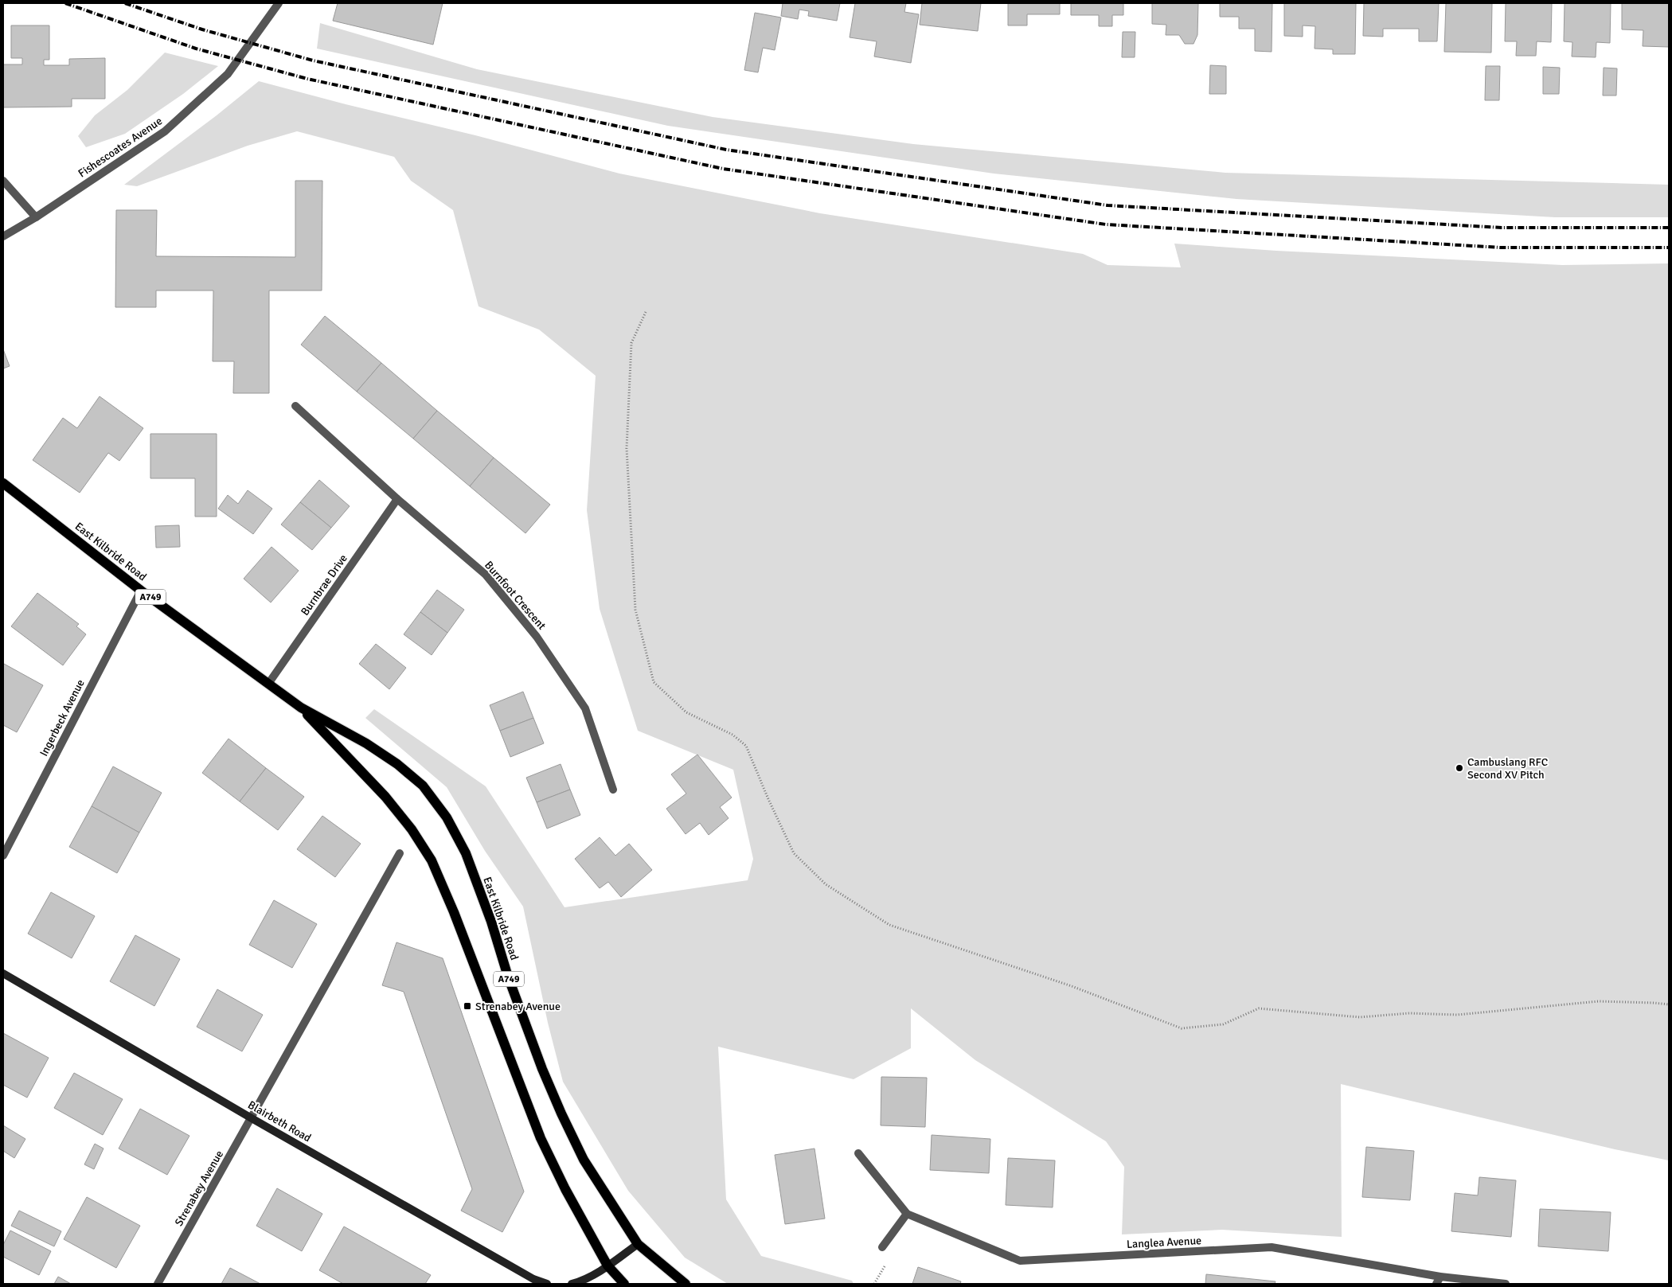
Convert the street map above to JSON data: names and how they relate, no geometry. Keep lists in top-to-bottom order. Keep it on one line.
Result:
{"streets":{"main road":["East Kilbride Road","A749"],"street":["Fishescoates Avenue","Burnbrae Drive","Burnfoot Crescent","Ingerbeck Avenue","Blairbeth Road","Strenabey Avenue","Langlea Avenue"]},"crossings":[["East Kilbride Road","Burnbrae Drive"],["East Kilbride Road","Ingerbeck Avenue"],["Burnbrae Drive","Burnfoot Crescent"],["Blairbeth Road","Strenabey Avenue"]],"places":{"other":["Cambuslang RFC Second XV Pitch"],"transit":["Strenabey Avenue"]}}
